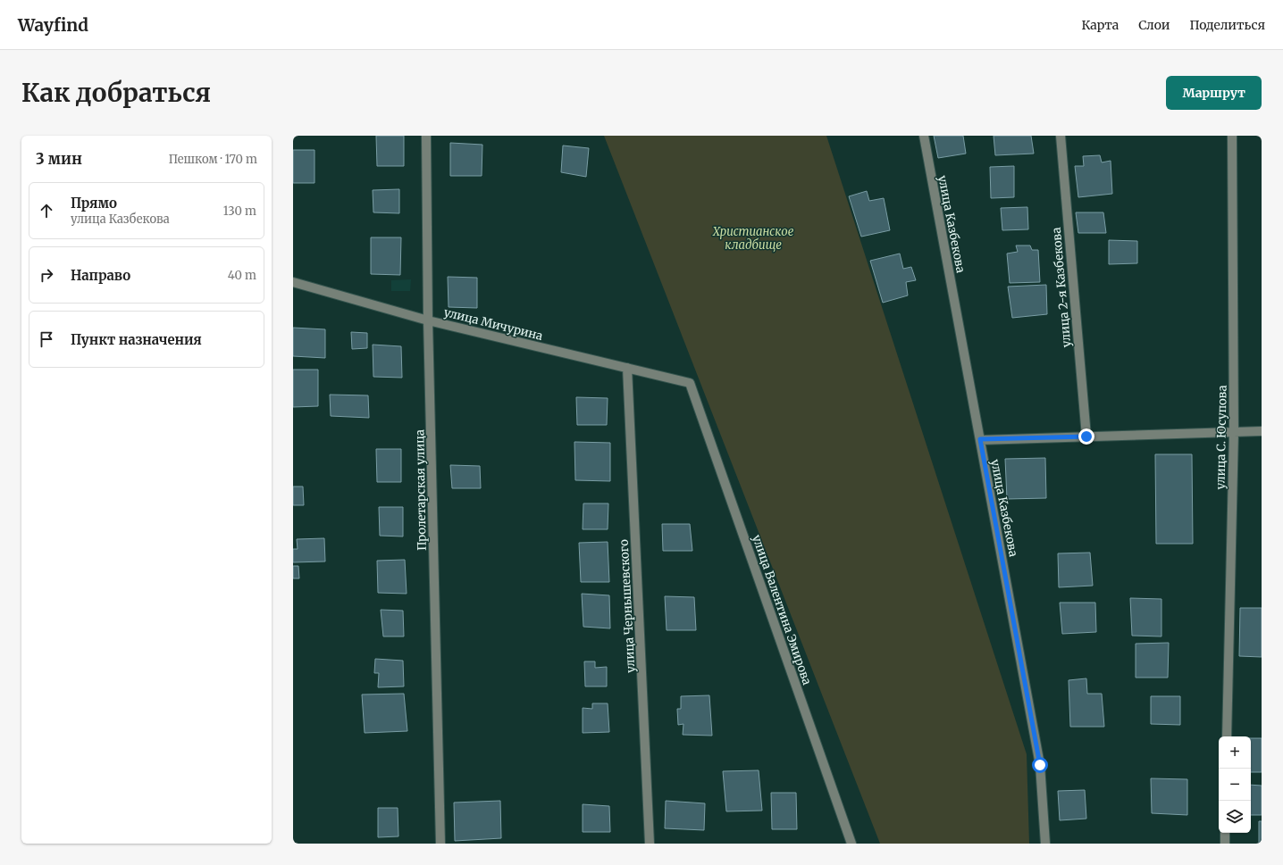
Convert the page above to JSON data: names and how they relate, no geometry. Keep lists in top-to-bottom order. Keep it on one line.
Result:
{"streets":{"street":["улица Казбекова","улица 2-я Казбекова","улица Мичурина","улица С. Юсупова","Пролетарская улица","улица Чернышевского","улица Валентина Эмирова"]},"crossings":[["улица Мичурина","Пролетарская улица"],["улица Мичурина","улица Чернышевского"],["улица Мичурина","улица Валентина Эмирова"]],"parks":["Христианское кладбище"],"page":{"header":"Wayfind","nav":["Карта","Слои","Поделиться"],"buttons":"Маршрут","title":"Как добраться","heading":["3 мин","Пешком · 170 m"],"list":[["Прямо","улица Казбекова","130 m"],["Направо","40 m"],"Пункт назначения"],"map_buttons":["+","−"]}}
